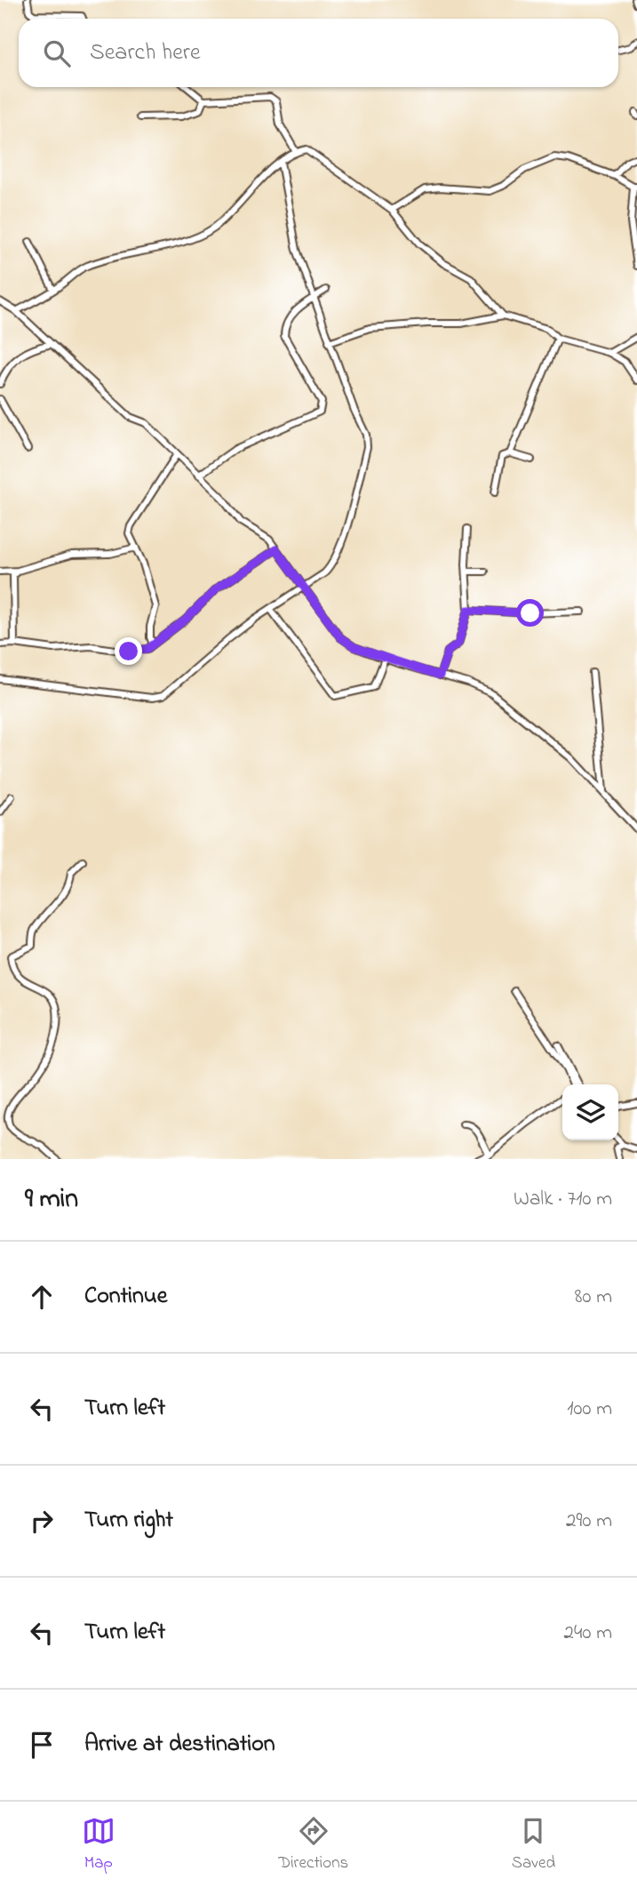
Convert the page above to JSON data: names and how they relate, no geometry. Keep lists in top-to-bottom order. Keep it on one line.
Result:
{"page":{"search":"Search here","heading":["9 min","Walk · 710 m"],"list":[["Continue","80 m"],["Turn left","100 m"],["Turn right","290 m"],["Turn left","240 m"],"Arrive at destination"],"nav":["Map","Directions","Saved"]}}
